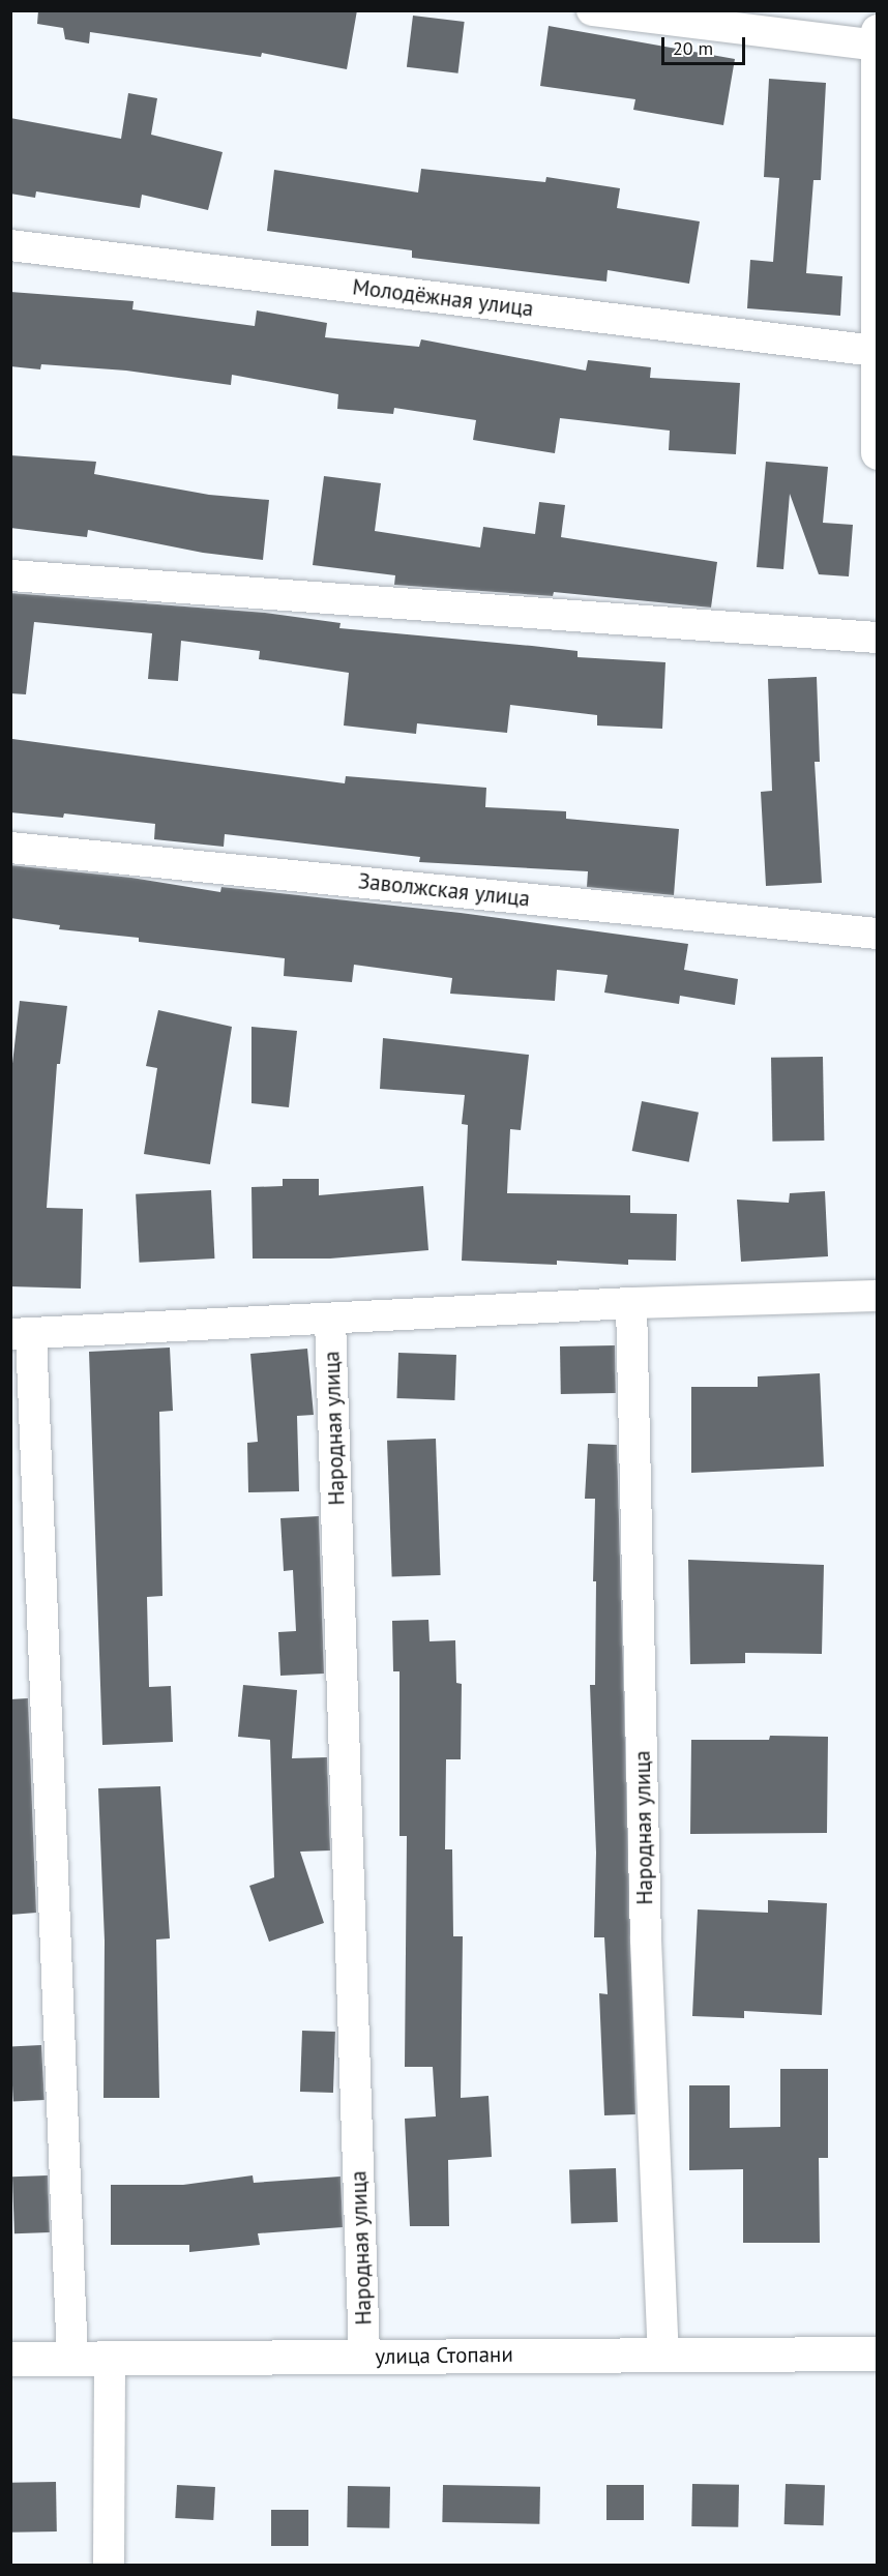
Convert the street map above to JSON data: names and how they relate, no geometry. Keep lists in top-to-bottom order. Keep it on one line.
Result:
{"streets":{"street":["Молодёжная улица","Заволжская улица","Народная улица","улица Стопани"]},"crossings":[["Народная улица","улица Стопани"]],"scale_bar":"20 m"}
